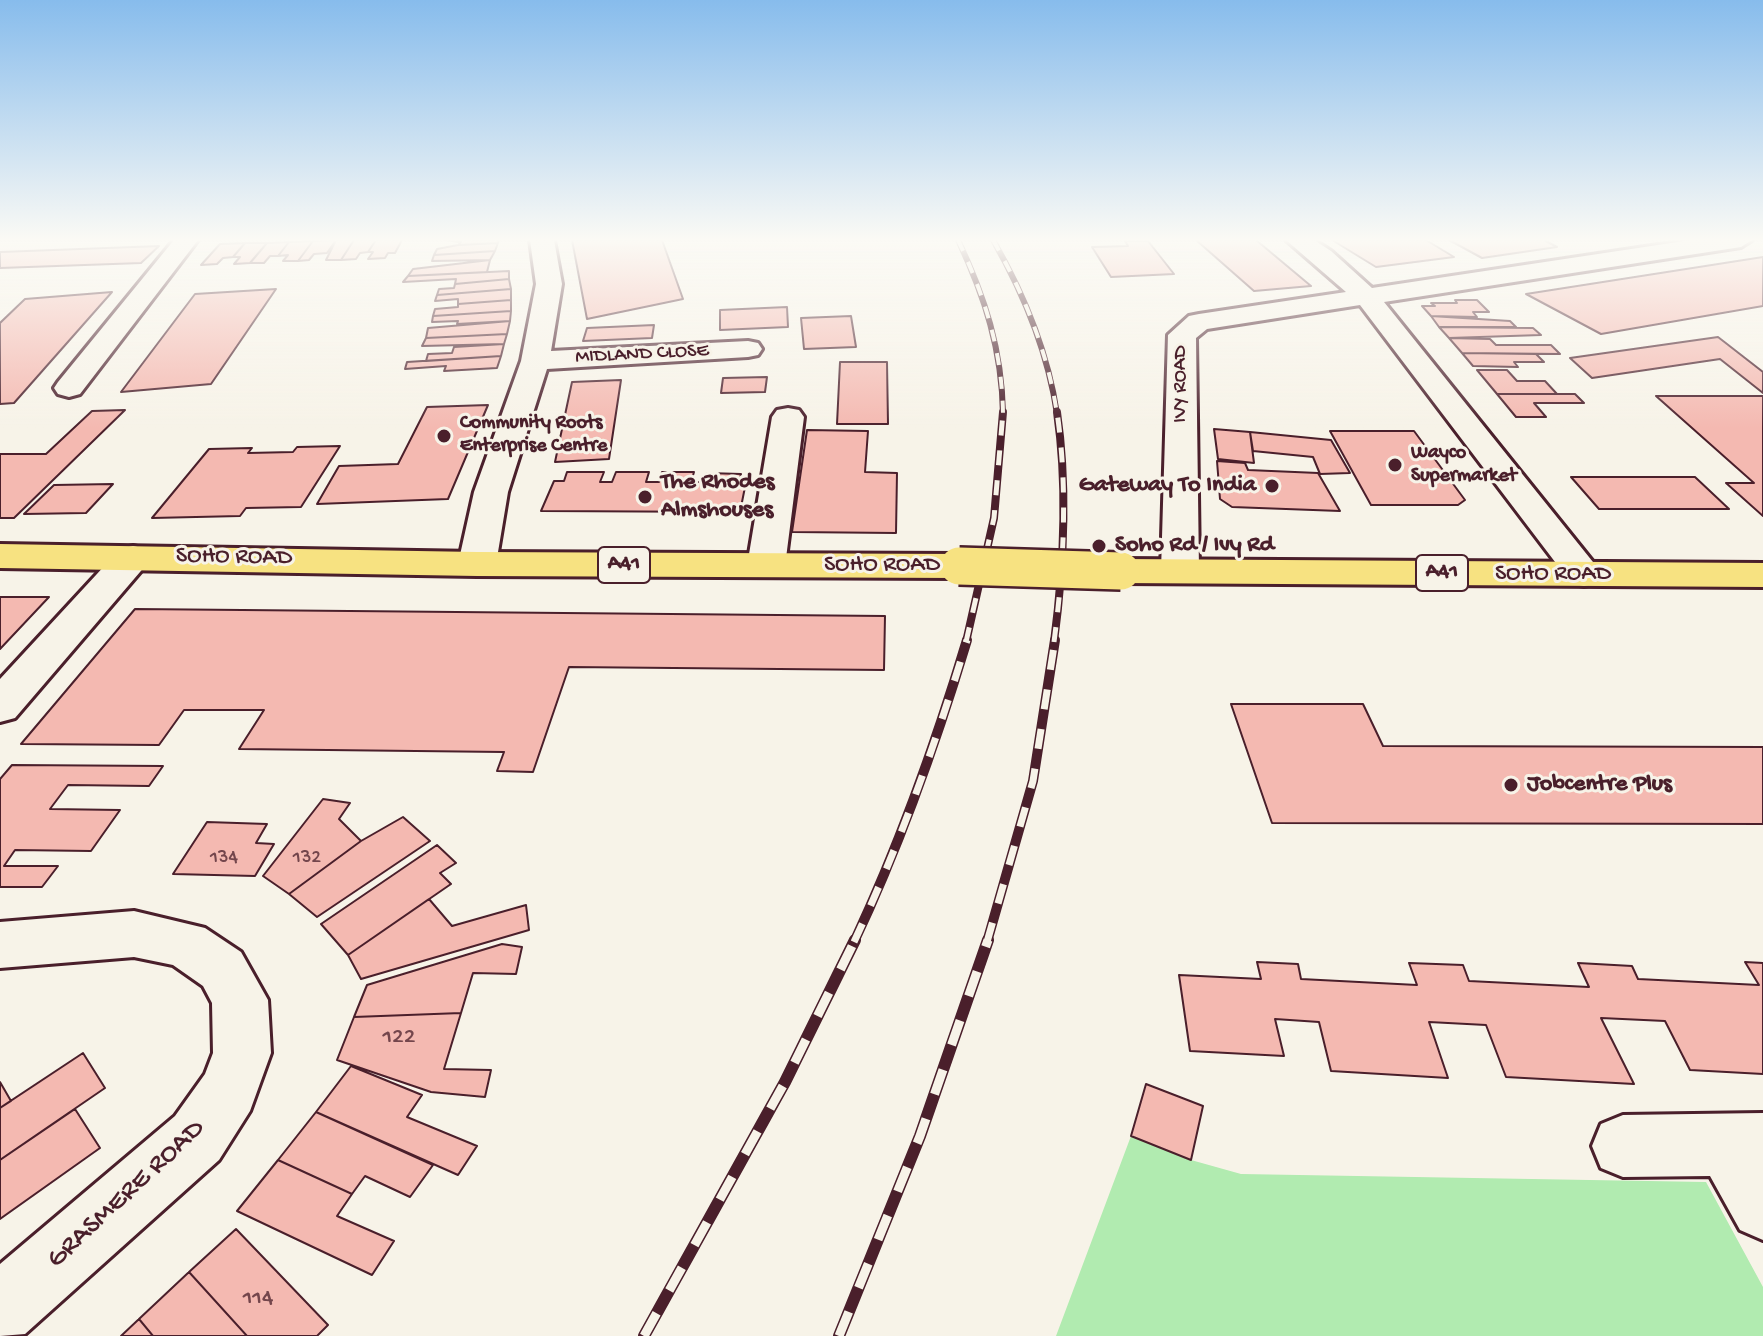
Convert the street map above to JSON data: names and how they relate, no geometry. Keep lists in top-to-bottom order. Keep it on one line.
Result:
{"streets":{"highway":["SOHO ROAD","A41"],"street":["MIDLAND CLOSE","IVY ROAD","GRASMERE ROAD"]},"crossings":[["IVY ROAD","SOHO ROAD"]],"places":["Community Roots Enterprise Centre","Wayco Supermarket","Gateway To India","The Rhodes Almshouses","Soho Rd / Ivy Rd","Jobcentre Plus"],"house_numbers":["134","132","122","114"]}
